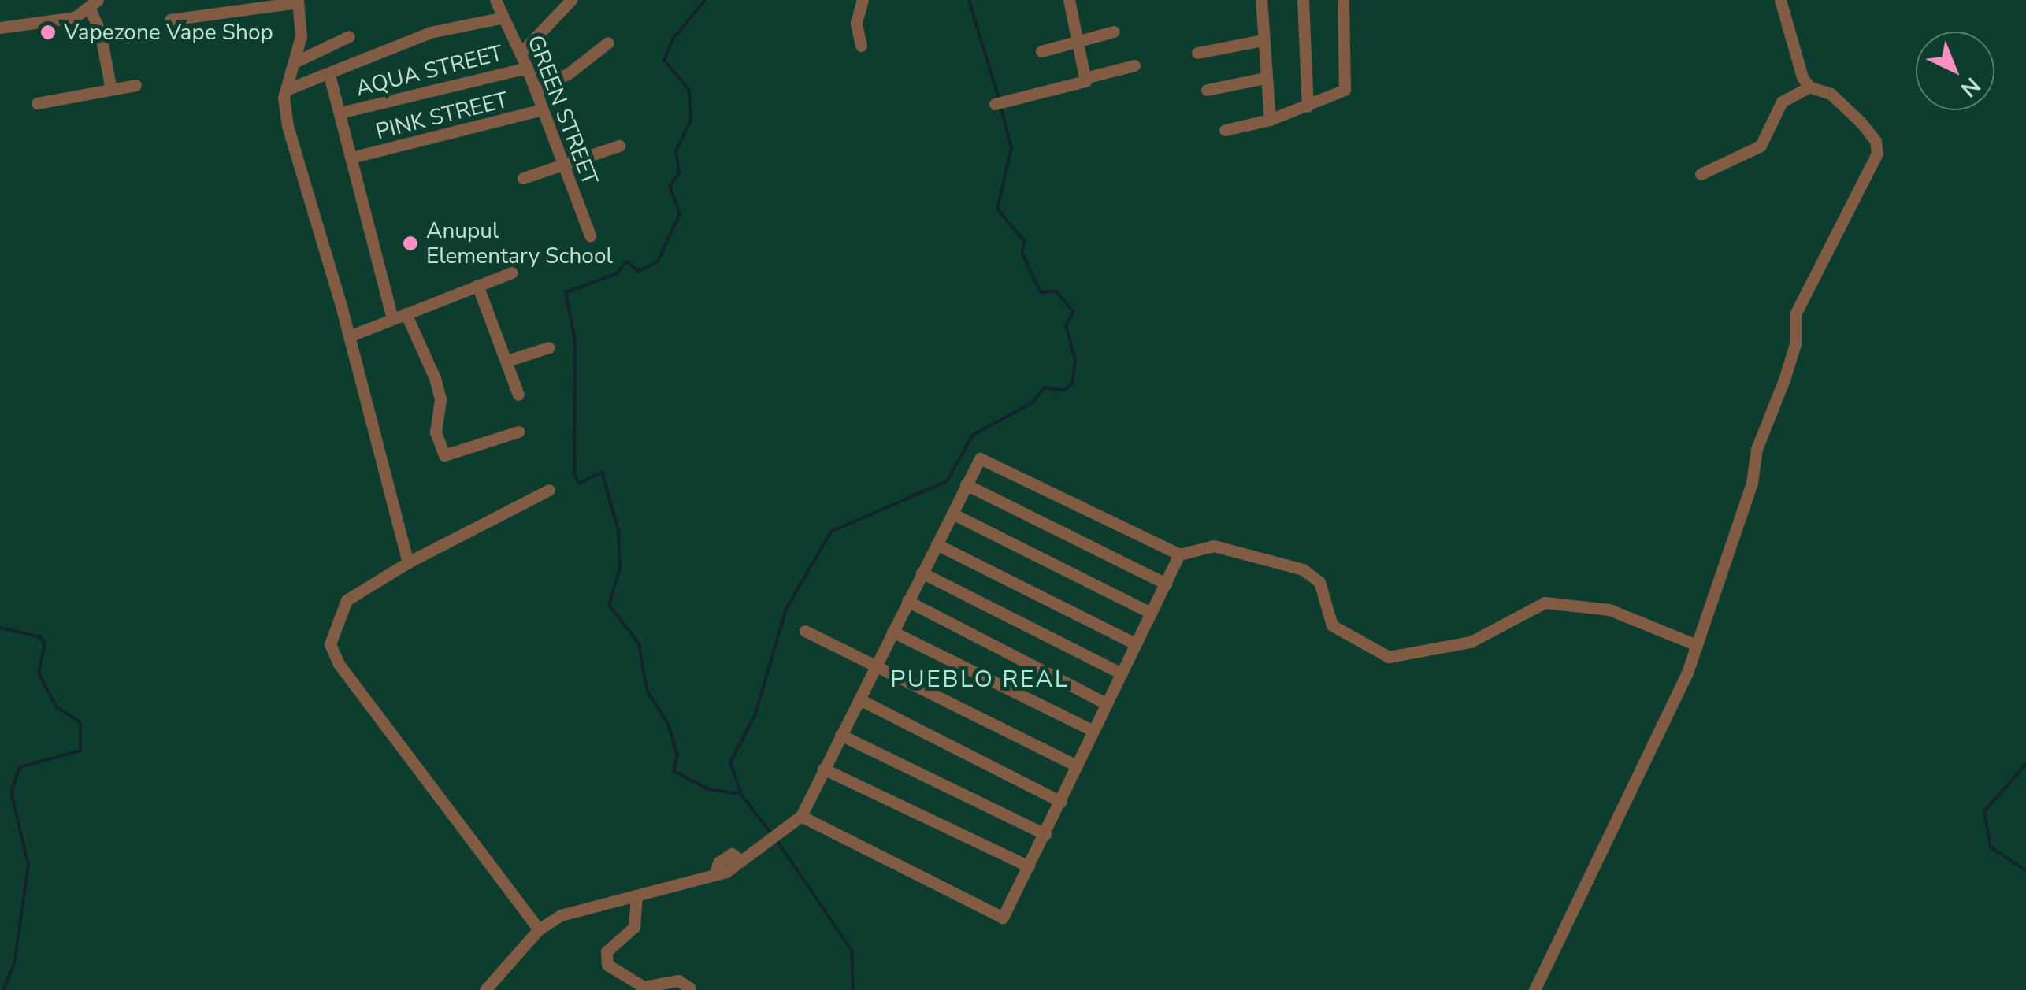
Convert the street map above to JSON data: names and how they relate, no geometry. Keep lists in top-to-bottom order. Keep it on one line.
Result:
{"streets":{"street":["AQUA STREET","GREEN STREET","PINK STREET"]},"crossings":[["AQUA STREET","GREEN STREET"],["GREEN STREET","PINK STREET"]],"districts":["PUEBLO REAL"],"places":["Vapezone Vape Shop","Anupul Elementary School"],"north":"bottom right"}
